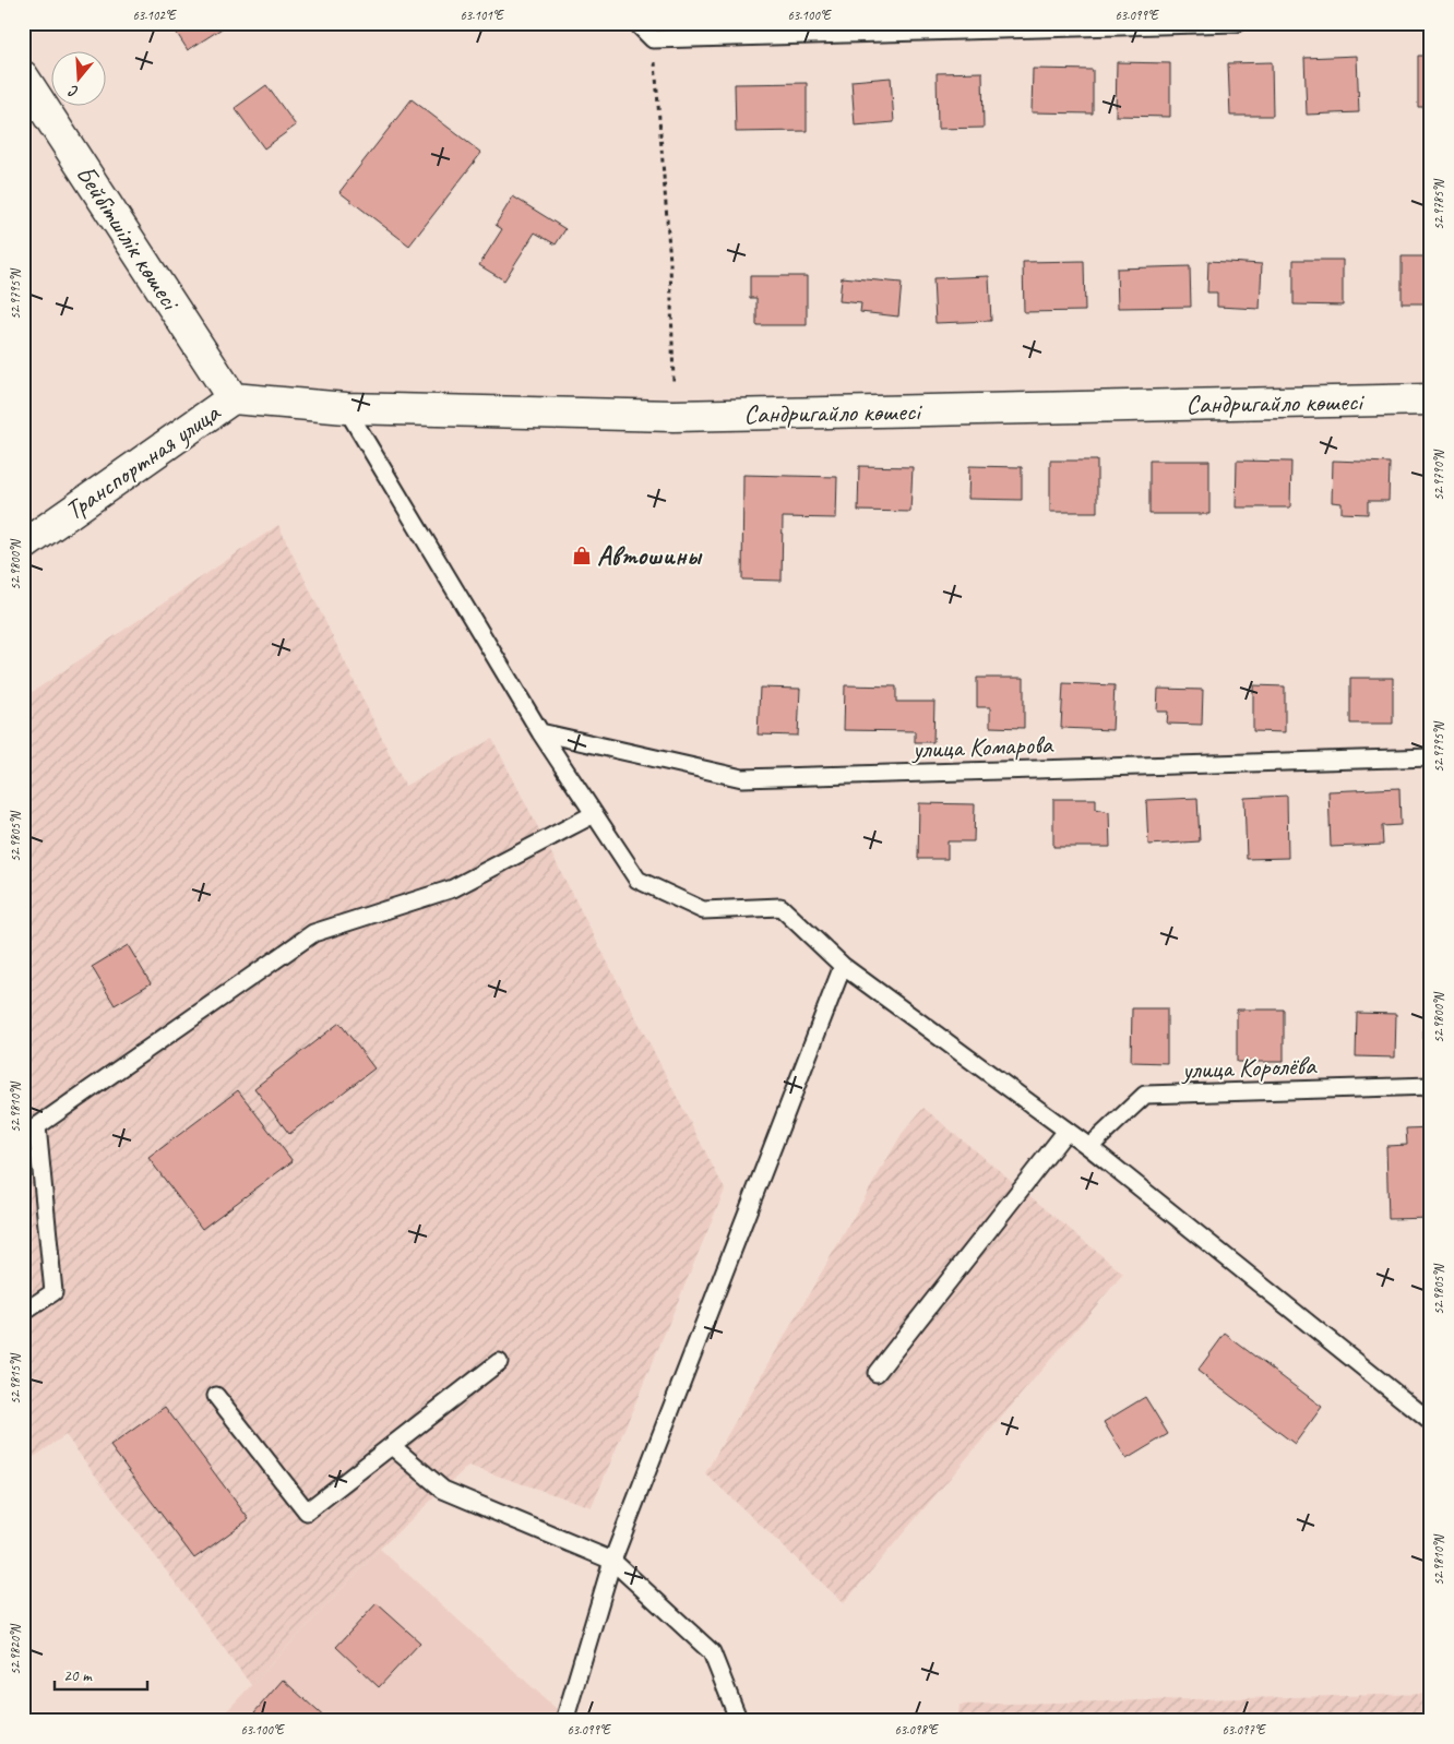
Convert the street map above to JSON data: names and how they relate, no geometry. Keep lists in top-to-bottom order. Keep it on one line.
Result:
{"streets":{"street":["Бейбітшілік көшесі","Сандригайло көшесі","Транспортная улица"],"lane":["улица Комарова","улица Королёва"]},"crossings":[["Бейбітшілік көшесі","Сандригайло көшесі"],["Бейбітшілік көшесі","Транспортная улица"],["Сандригайло көшесі","Транспортная улица"]],"places":{"shop":["Автошины"]},"scale_bar":"20 m","north":"bottom","coordinates":["63.102°E","63.101°E","63.100°E","63.099°E","52.9785°N","52.9795°N","52.9790°N","52.9800°N","52.9805°N","52.9810°N","52.9815°N","52.9820°N","63.098°E","63.097°E"]}
